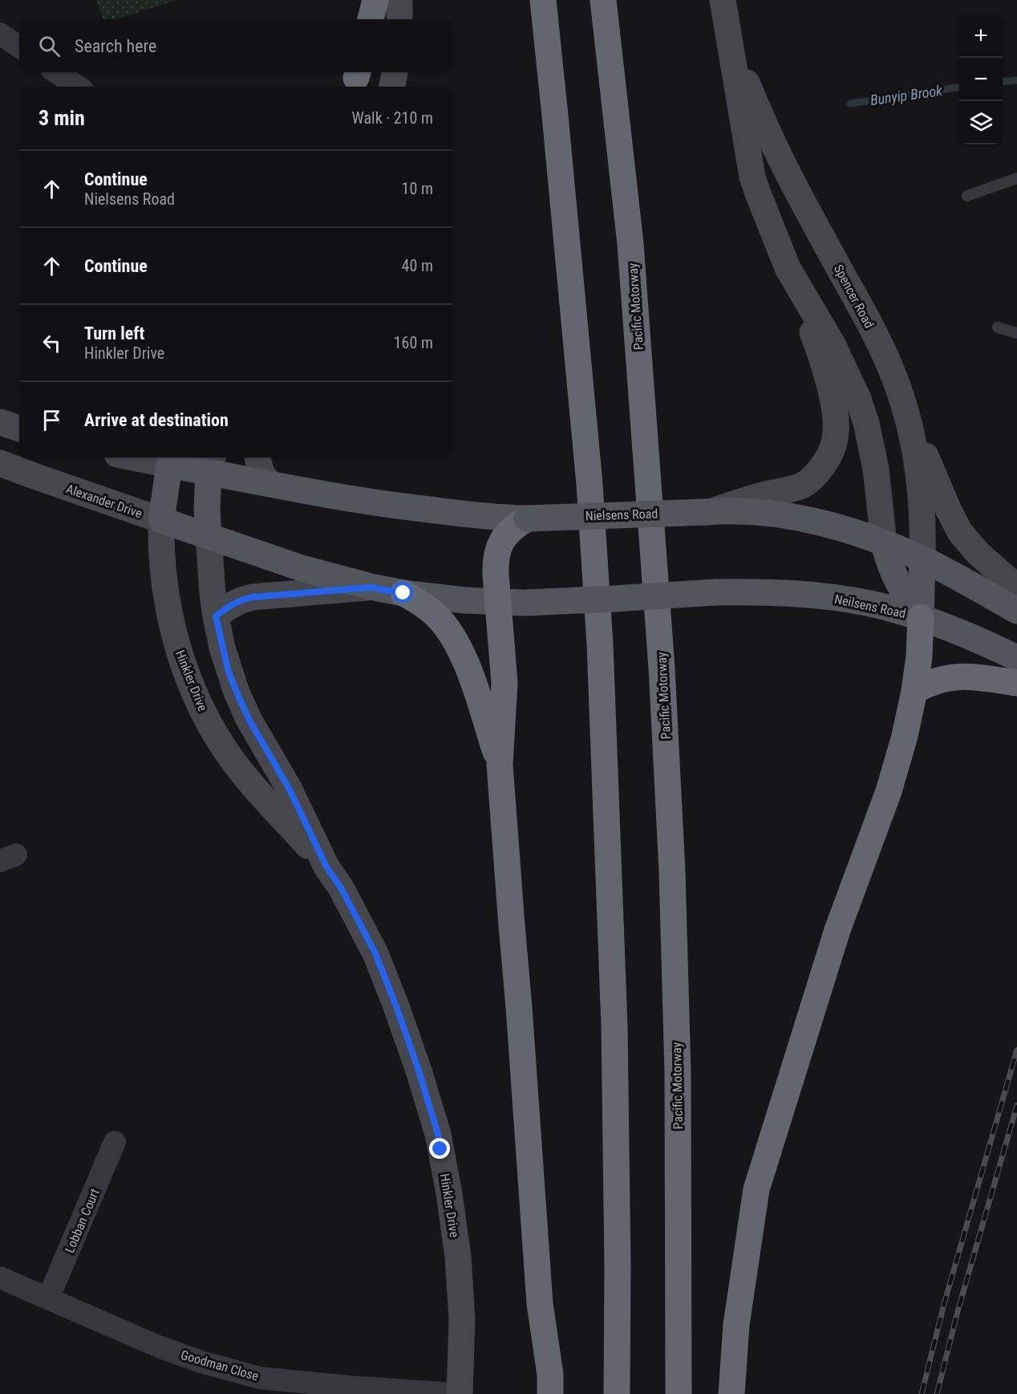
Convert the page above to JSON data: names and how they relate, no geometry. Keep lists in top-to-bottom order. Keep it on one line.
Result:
{"streets":{"highway":["Pacific Motorway"],"main road":["Alexander Drive","Nielsens Road","Neilsens Road","Hinkler Drive"],"street":["Spencer Road","Lobban Court","Goodman Close"]},"crossings":[["Spencer Road","Nielsens Road"],["Alexander Drive","Hinkler Drive"],["Nielsens Road","Hinkler Drive"],["Lobban Court","Goodman Close"]],"water":["Bunyip Brook"],"page":{"map_buttons":["+","−"],"search":"Search here","heading":["3 min","Walk · 210 m"],"list":[["Continue","Nielsens Road","10 m"],["Continue","40 m"],["Turn left","Hinkler Drive","160 m"],"Arrive at destination"]}}
